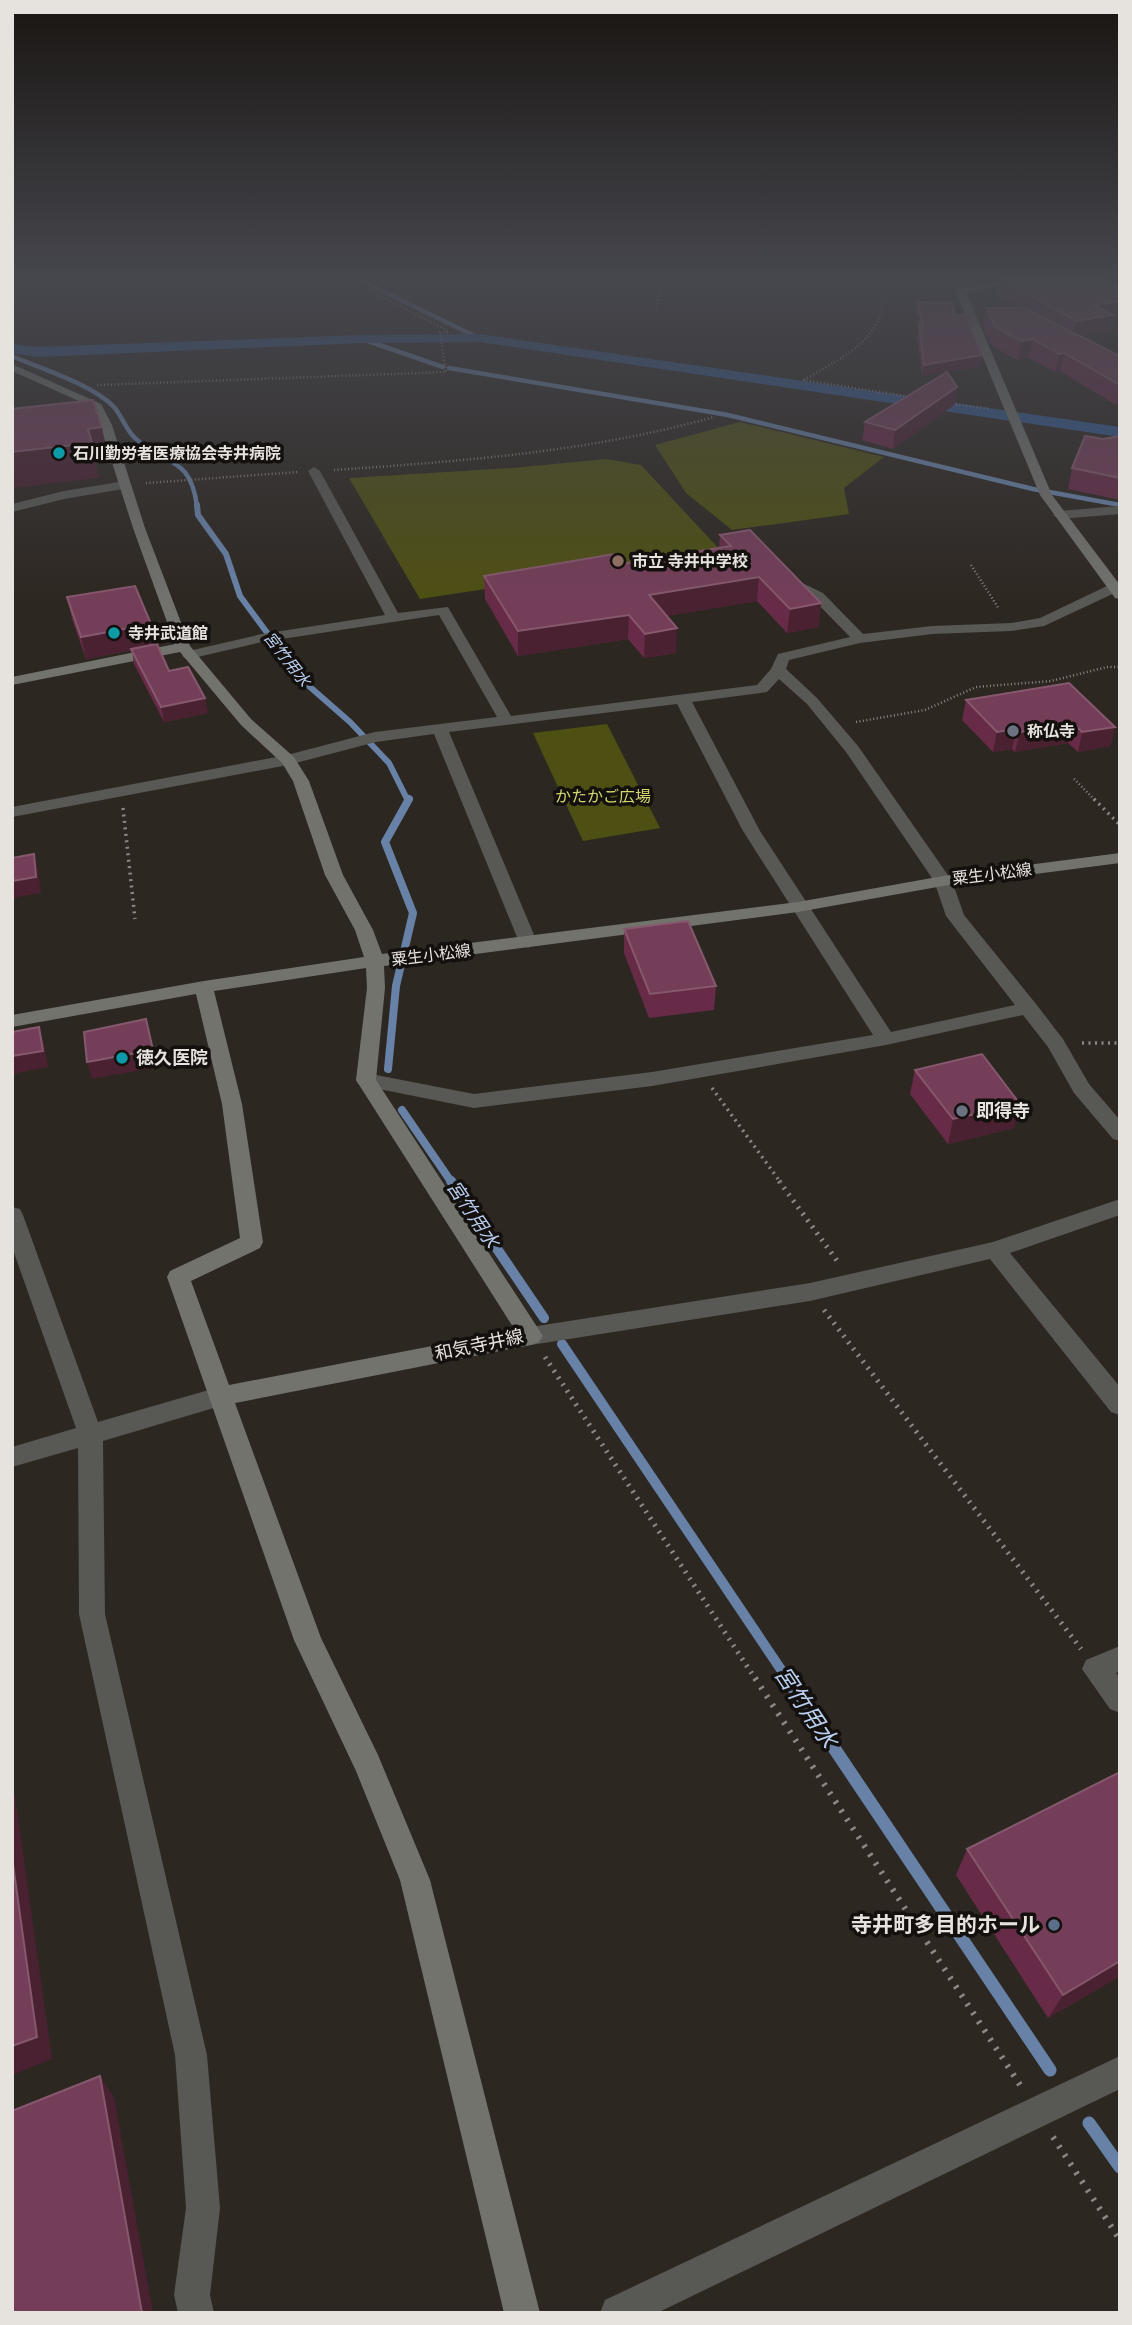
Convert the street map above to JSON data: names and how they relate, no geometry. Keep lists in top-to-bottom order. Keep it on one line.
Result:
{"streets":{"main road":["粟生小松線","和気寺井線"]},"water":["宮竹用水"],"parks":["かたかご広場"],"places":["石川勤労者医療協会寺井病院","市立 寺井中学校","寺井武道館","称仏寺","徳久医院","即得寺","寺井町多目的ホール"]}
